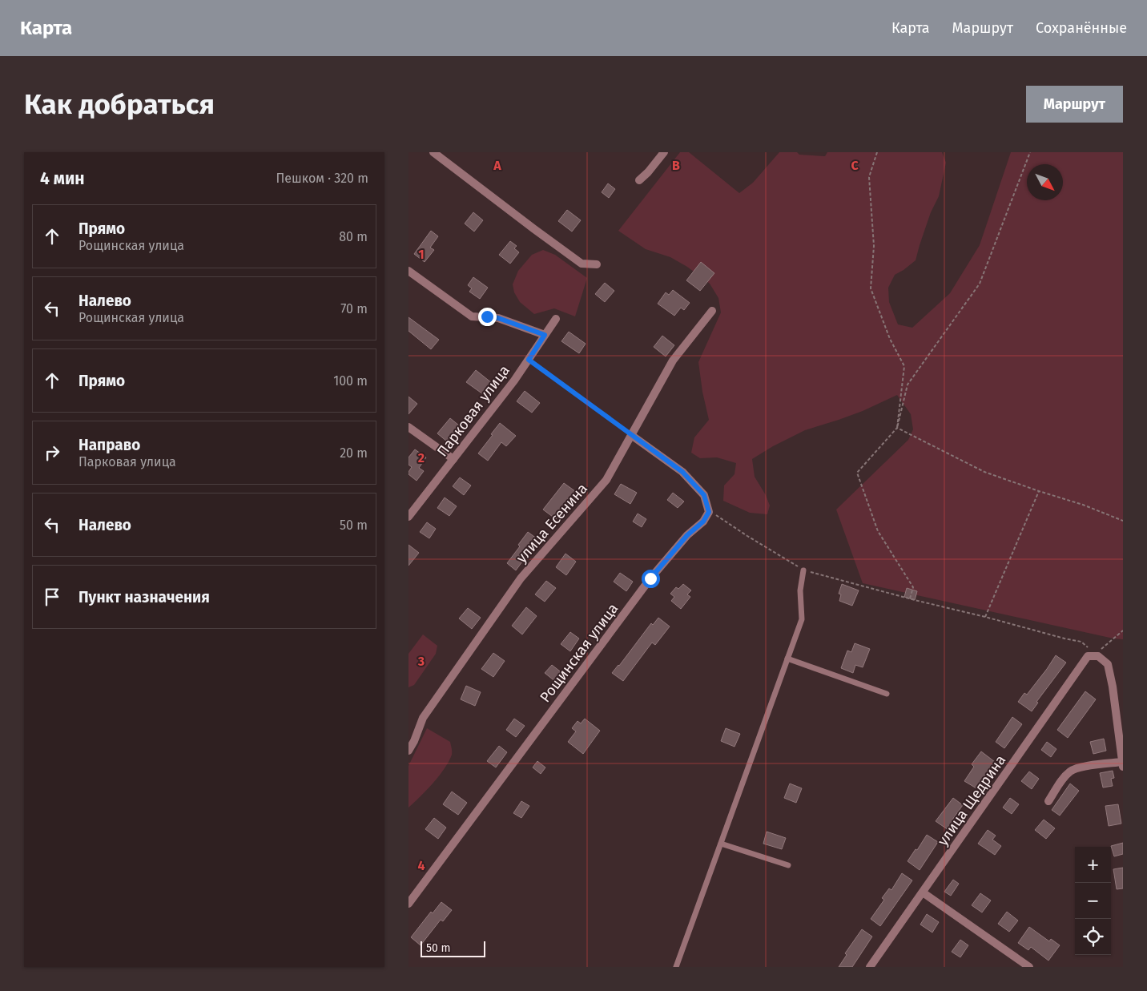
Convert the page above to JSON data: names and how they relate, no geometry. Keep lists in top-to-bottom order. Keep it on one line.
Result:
{"streets":{"street":["Парковая улица","улица Есенина","Рощинская улица","улица Щедрина"]},"scale_bar":"50 m","north":"bottom right","page":{"header":"Карта","nav":["Карта","Маршрут","Сохранённые"],"buttons":"Маршрут","title":"Как добраться","heading":["4 мин","Пешком · 320 m"],"list":[["Прямо","Рощинская улица","80 m"],["Налево","Рощинская улица","70 m"],["Прямо","100 m"],["Направо","Парковая улица","20 m"],["Налево","50 m"],"Пункт назначения"],"map_buttons":["+","−"],"scale":"50 m"},"grid":{"columns":["A","B","C"],"rows":["1","2","3","4"]}}
